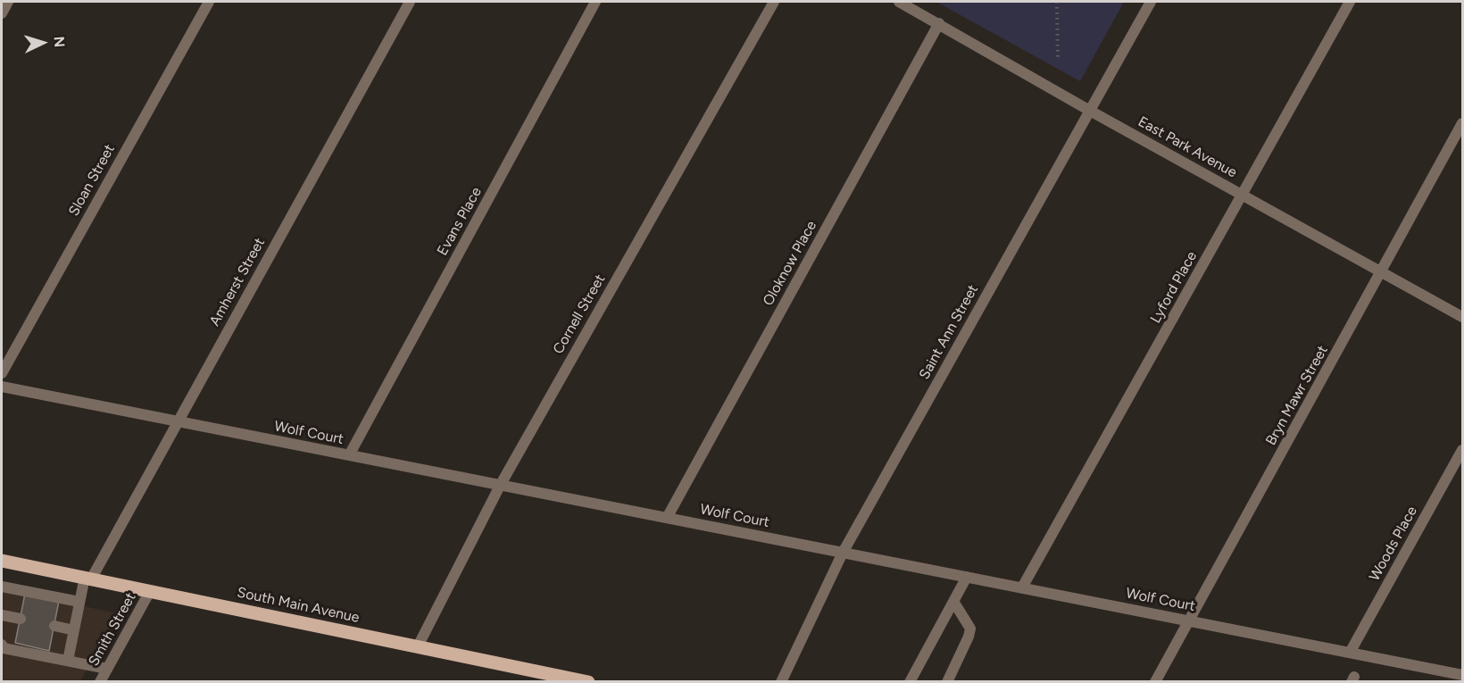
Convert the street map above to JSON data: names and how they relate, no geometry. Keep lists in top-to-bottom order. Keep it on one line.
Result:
{"streets":{"main road":["South Main Avenue"],"street":["East Park Avenue","Sloan Street","Evans Place","Oloknow Place","Amherst Street","Lyford Place","Cornell Street","Saint Ann Street","Bryn Mawr Street","Wolf Court","Woods Place","Smith Street"]},"crossings":[["East Park Avenue","Oloknow Place"],["East Park Avenue","Lyford Place"],["East Park Avenue","Saint Ann Street"],["East Park Avenue","Bryn Mawr Street"],["Evans Place","Wolf Court"],["Oloknow Place","Wolf Court"],["Amherst Street","Wolf Court"],["Amherst Street","South Main Avenue"],["Lyford Place","Wolf Court"],["Cornell Street","Wolf Court"],["Cornell Street","South Main Avenue"],["Saint Ann Street","Wolf Court"],["Bryn Mawr Street","Wolf Court"],["Wolf Court","Woods Place"],["South Main Avenue","Smith Street"]],"north":"right"}
